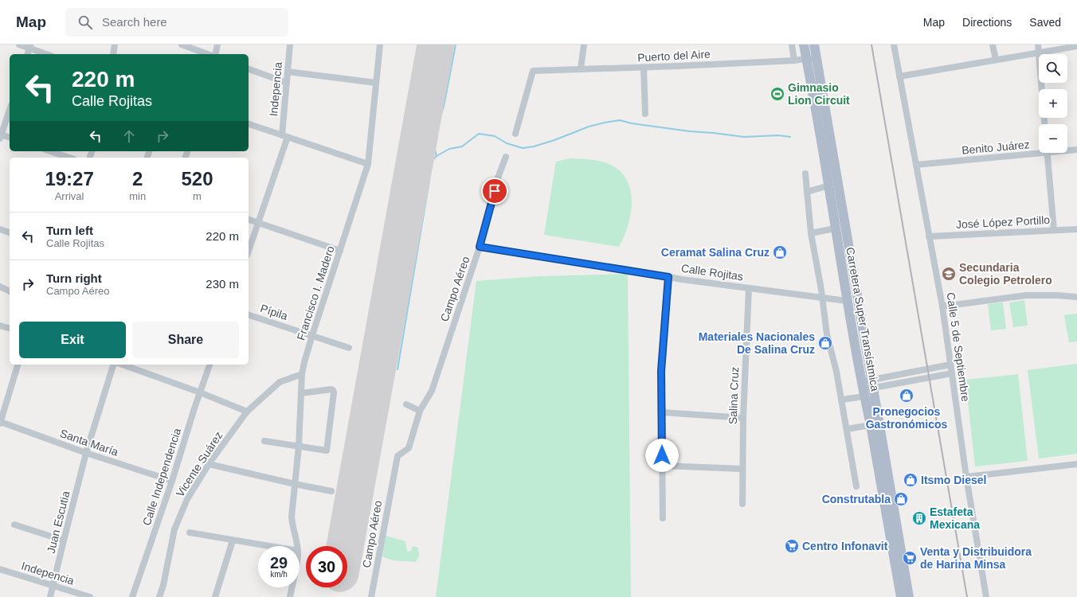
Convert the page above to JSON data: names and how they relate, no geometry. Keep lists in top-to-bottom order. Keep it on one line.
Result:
{"streets":{"main road":["Carretera Super Transístmica"],"street":["Puerto del Aire","Indepencia","Benito Juárez","José López Portillo","Calle Rojitas","Campo Aéreo","Francisco I. Madero","Pípila","Calle 5 de Septiembre","Salina Cruz","Santa María","Vicente Suárez","Calle Independencia","Juan Escutia"]},"crossings":[["Puerto del Aire","Carretera Super Transístmica"],["Indepencia","Juan Escutia"],["Benito Juárez","Calle 5 de Septiembre"],["José López Portillo","Calle 5 de Septiembre"],["Calle Rojitas","Campo Aéreo"],["Calle Rojitas","Carretera Super Transístmica"],["Calle Rojitas","Salina Cruz"],["Francisco I. Madero","Pípila"],["Francisco I. Madero","Vicente Suárez"],["Santa María","Calle Independencia"],["Santa María","Juan Escutia"]],"places":{"sports":["Gimnasio Lion Circuit"],"shop":["Ceramat Salina Cruz","Materiales Nacionales De Salina Cruz","Pronegocios Gastronómicos","Itsmo Diesel","Construtabla"],"school or university":["Secundaria Colegio Petrolero"],"building":["Estafeta Mexicana"],"supermarket":["Centro Infonavit","Venta y Distribuidora de Harina Minsa"]},"page":{"header":"Map","search":"Search here","nav":["Map","Directions","Saved"],"map_buttons":["+","−"],"turn":["220 m","Calle Rojitas"],"eta":["19:27","Arrival","2","min","520","m"],"list":[{"name":"Turn left","note":"Calle Rojitas","value":"220 m"},{"name":"Turn right","note":"Campo Aéreo","value":"230 m"}],"buttons":["Exit","Share"],"speed":"29 km/h","limit":"30"}}
